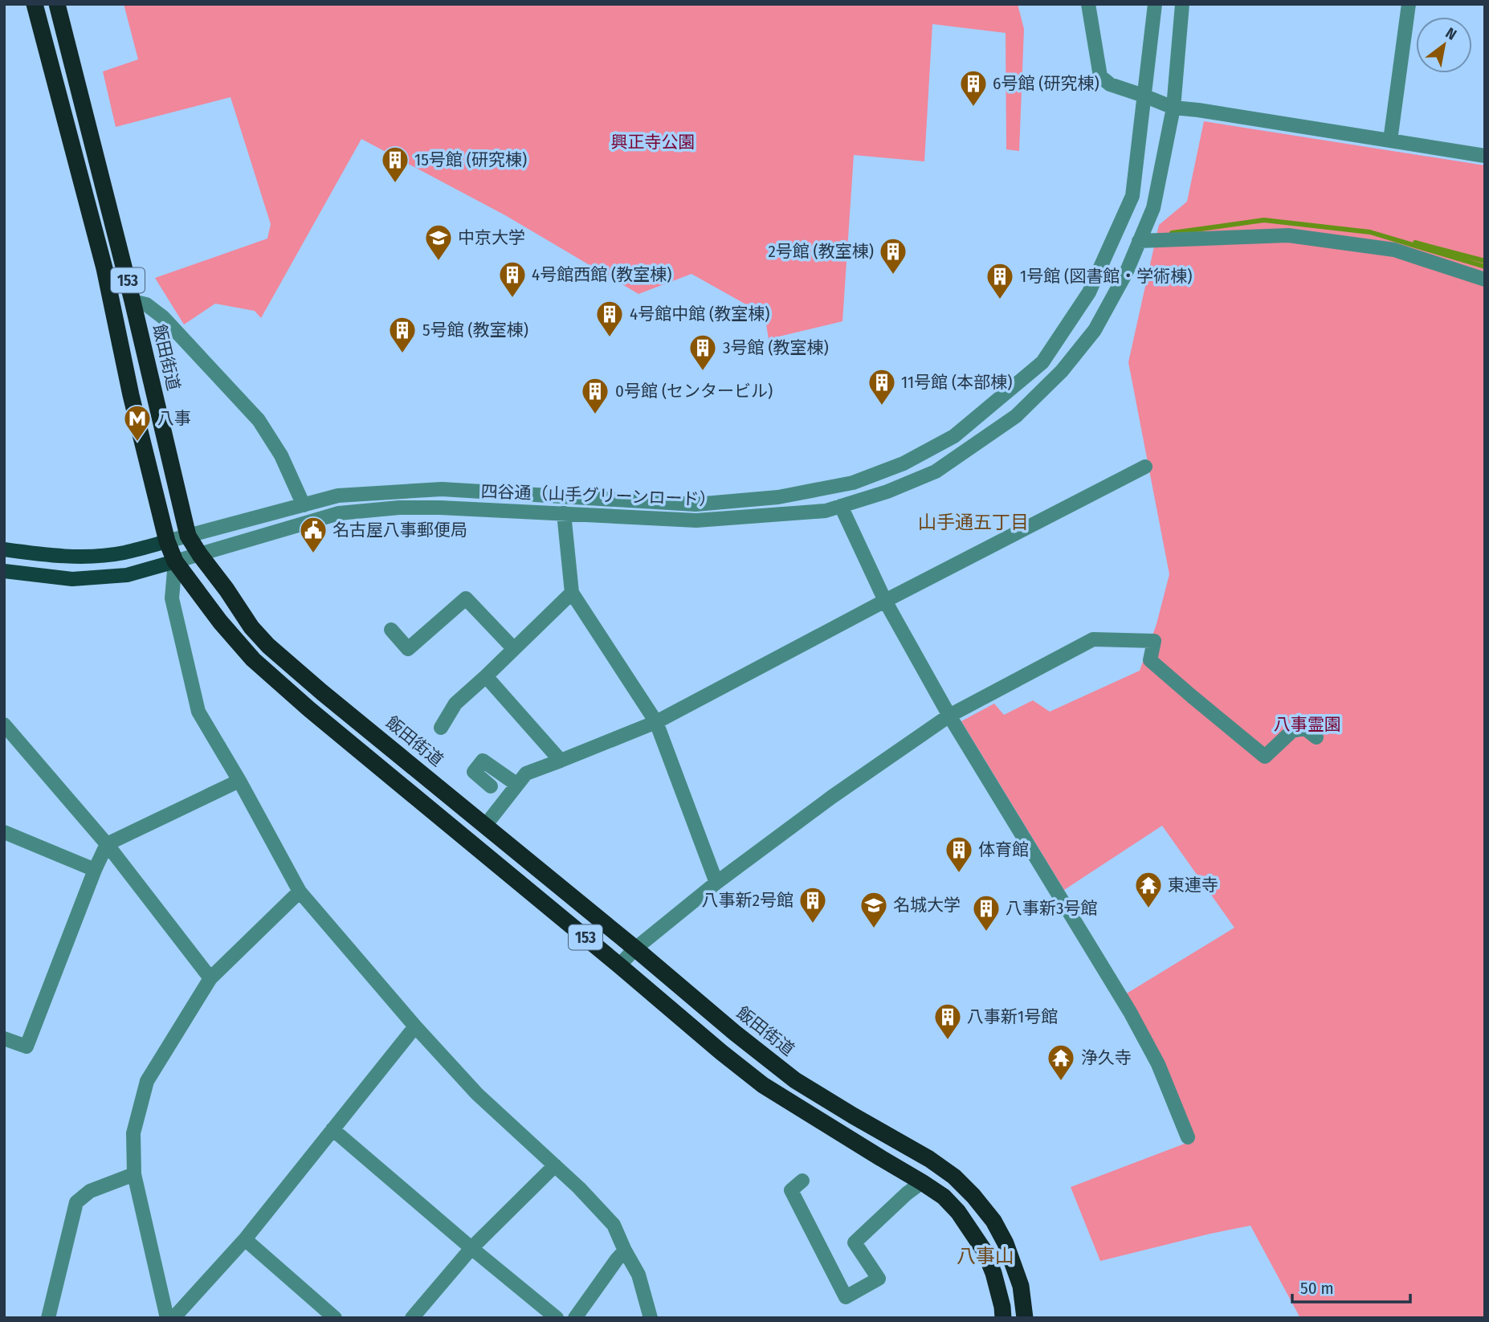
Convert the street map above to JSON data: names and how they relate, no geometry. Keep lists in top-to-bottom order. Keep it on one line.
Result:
{"streets":{"highway":["153","飯田街道"],"street":["四谷通（山手グリーンロード）"]},"crossings":[["153","四谷通（山手グリーンロード）"],["飯田街道","四谷通（山手グリーンロード）"]],"districts":["山手通五丁目","八事山"],"parks":["興正寺公園","八事霊園"],"places":{"building":["6号館 (研究棟)","15号館 (研究棟)","2号館 (教室棟)","4号館西館 (教室棟)","1号館 (図書館・学術棟)","4号館中館 (教室棟)","5号館 (教室棟)","3号館 (教室棟)","11号館 (本部棟)","0号館 (センタービル)","体育館","八事新2号館","八事新3号館","八事新1号館"],"school or university":["中京大学","名城大学"],"metro station":["八事"],"public building":["名古屋八事郵便局"],"temple":["東連寺","浄久寺"]},"scale_bar":"50 m","north":"top right"}
